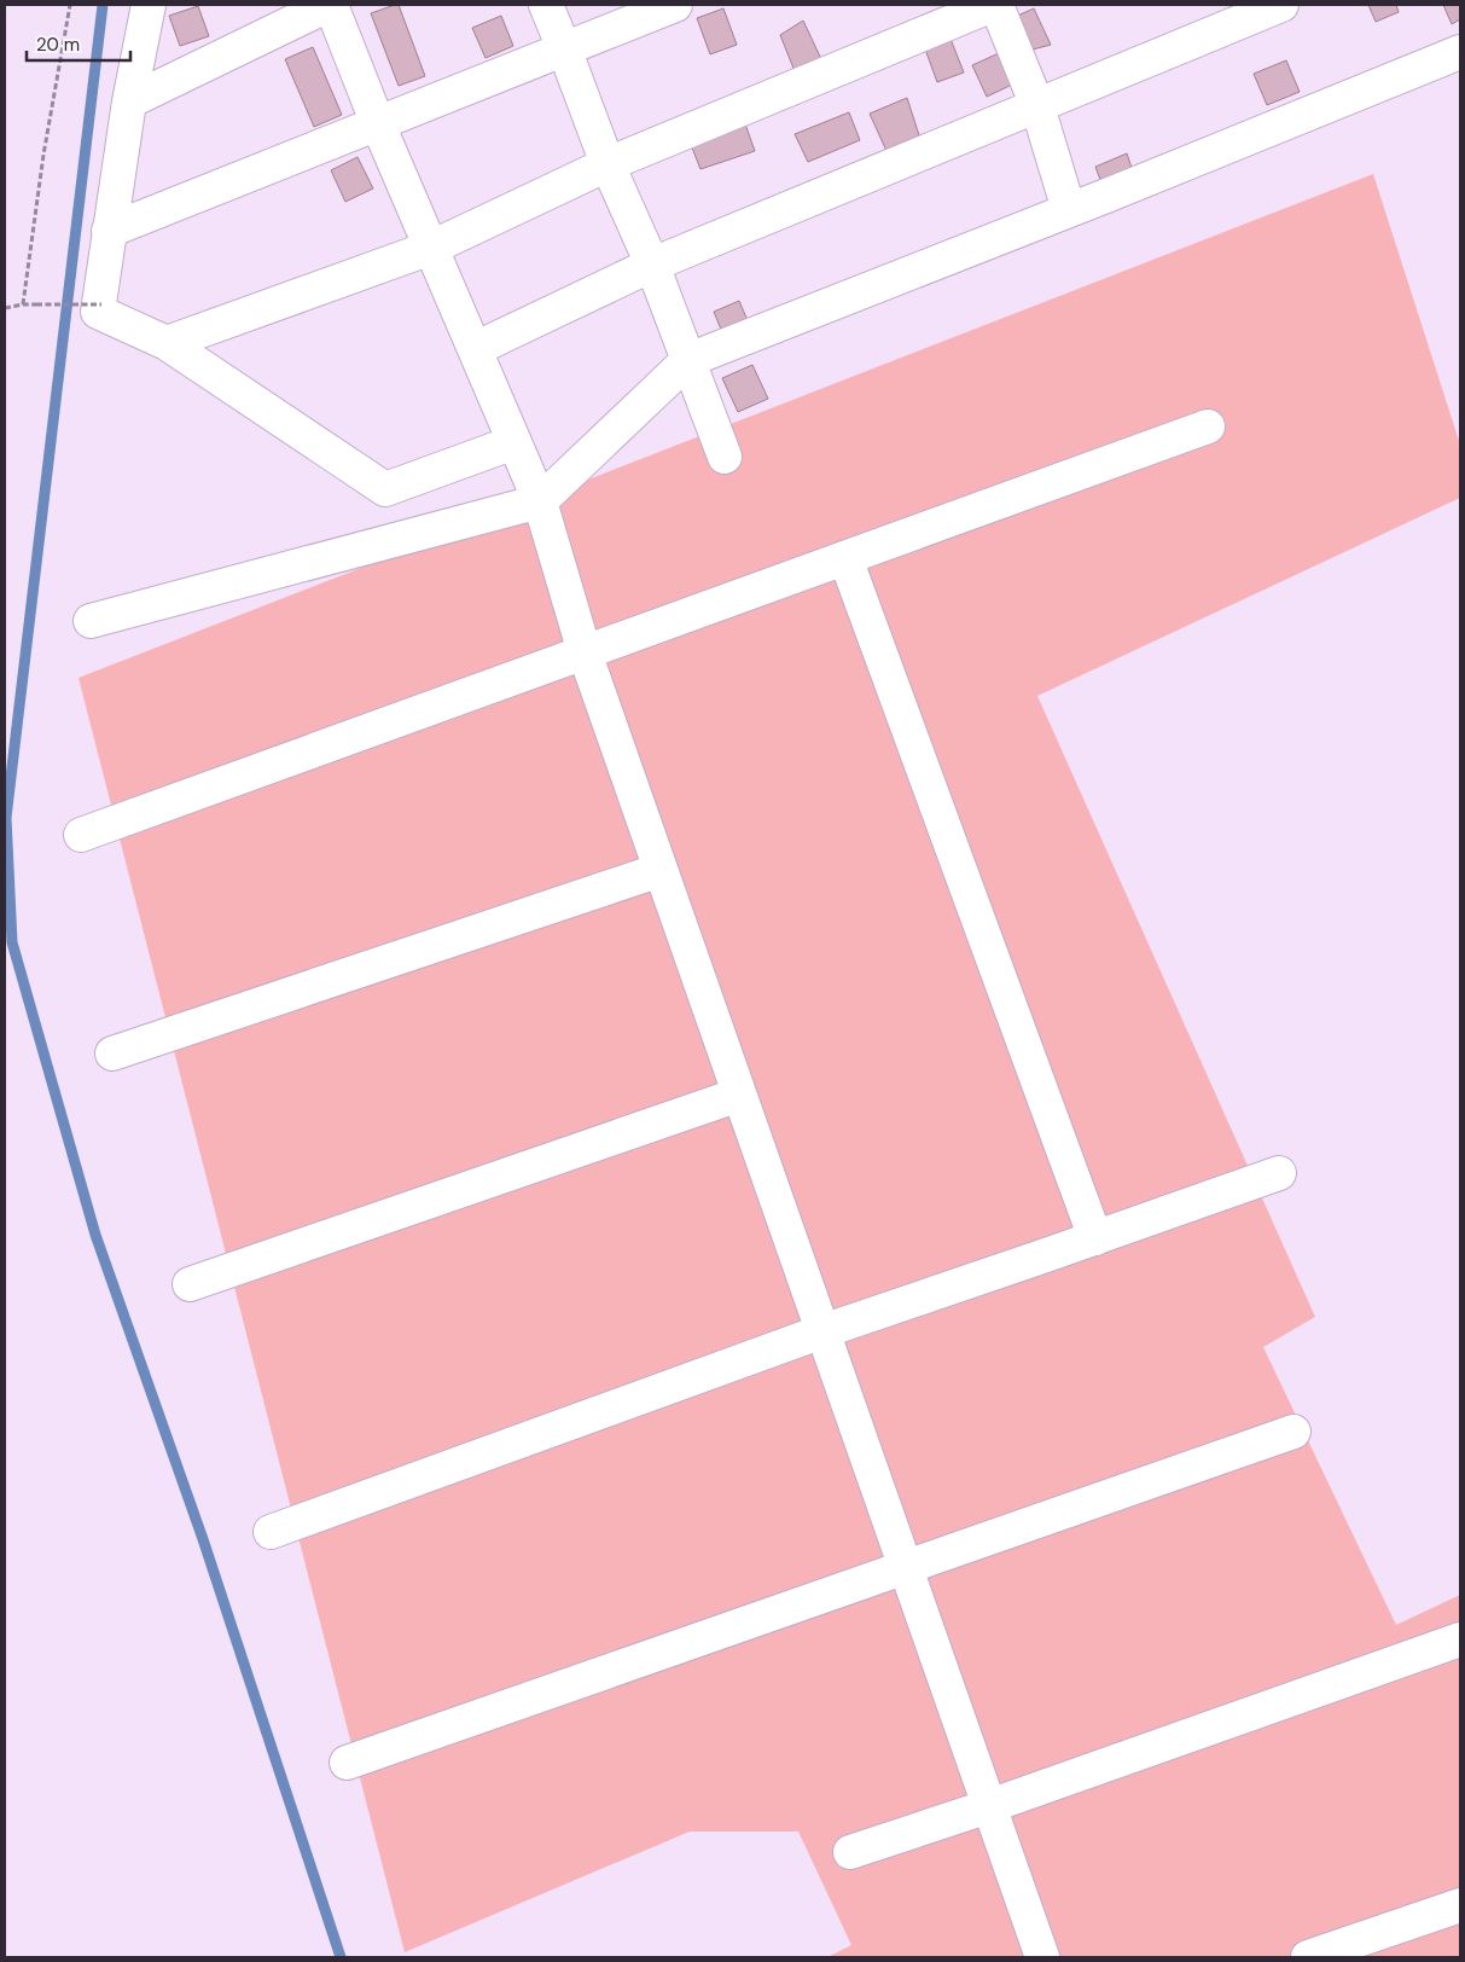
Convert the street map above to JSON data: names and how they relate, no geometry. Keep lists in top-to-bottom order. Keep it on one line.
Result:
{"scale_bar":"20 m"}
